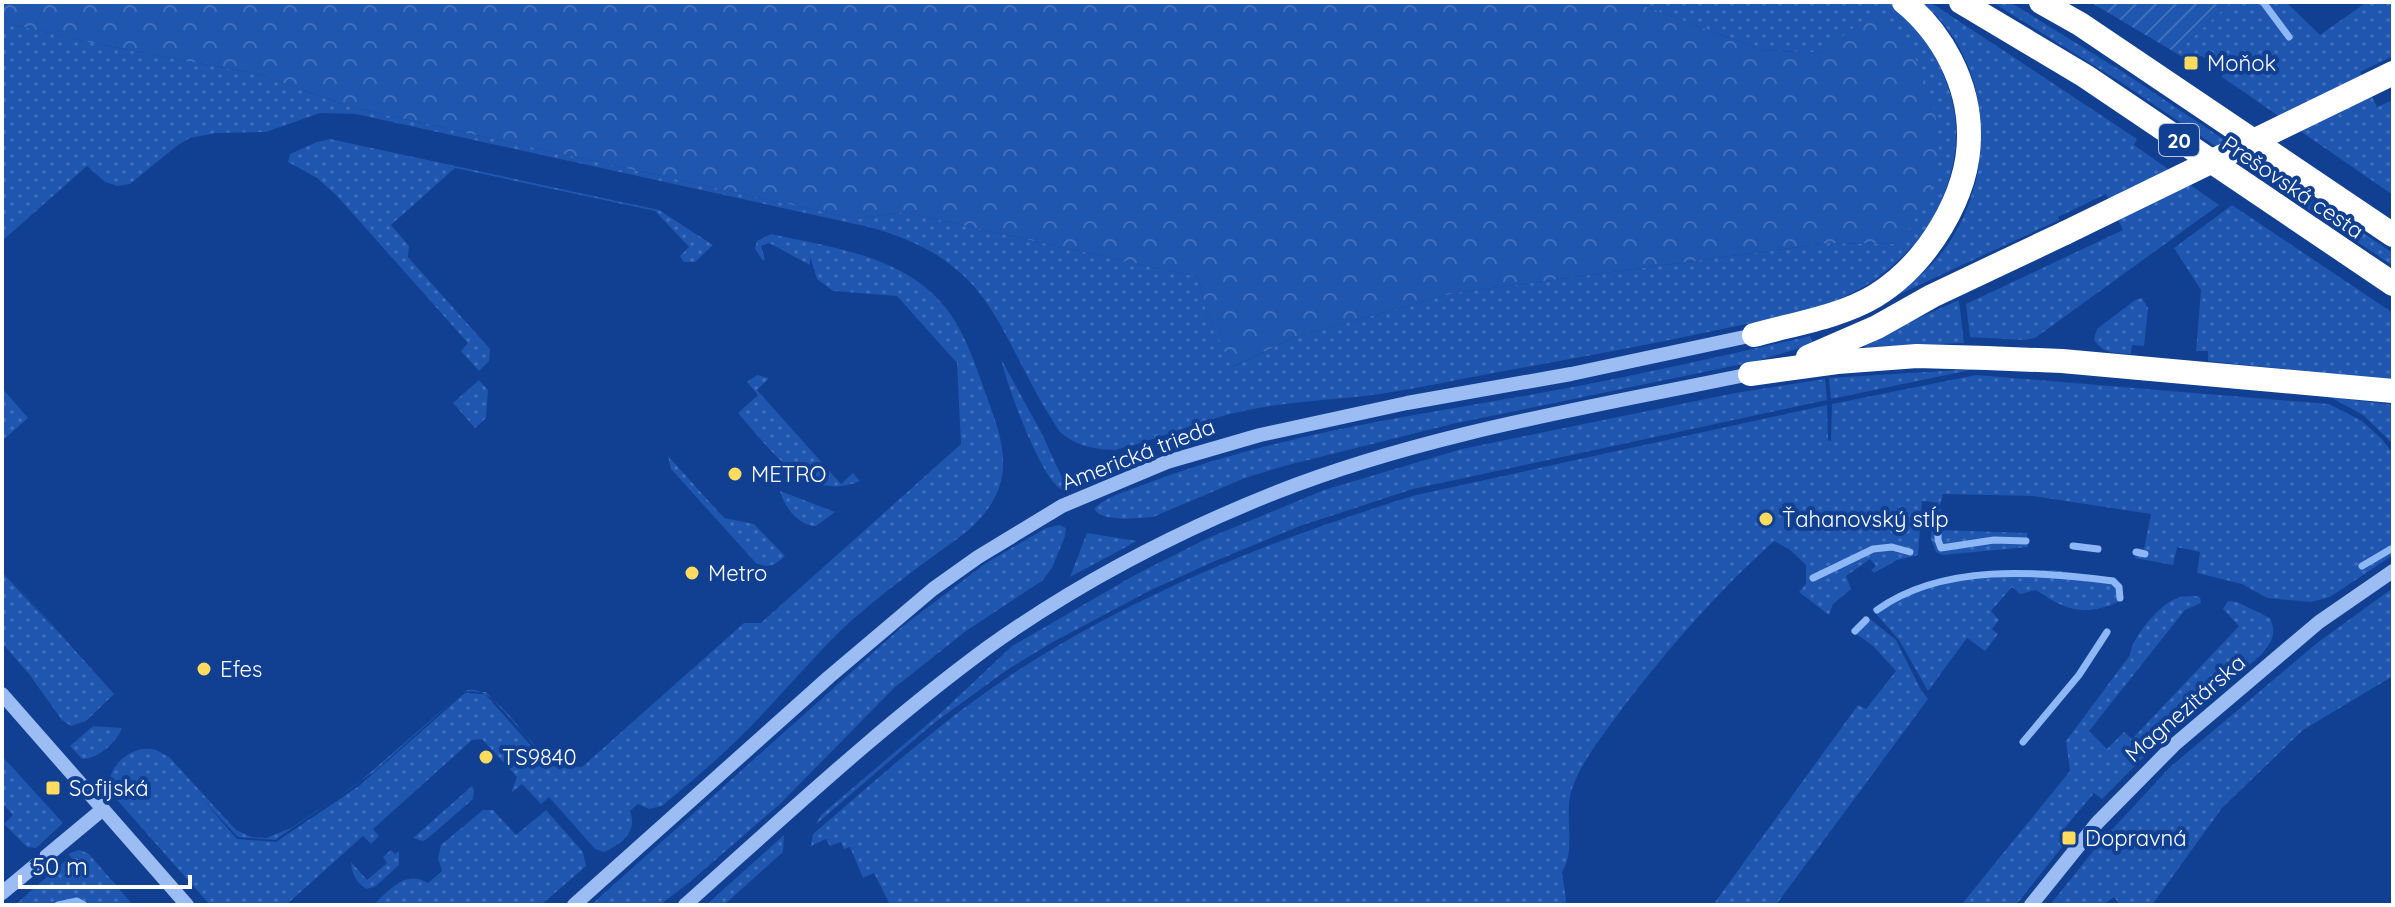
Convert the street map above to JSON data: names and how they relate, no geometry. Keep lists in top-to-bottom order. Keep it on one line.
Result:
{"streets":{"highway":["20","Prešovská cesta"],"street":["Americká trieda","Magnezitárska"]},"places":{"transit":["Moňok","Sofijská","Dopravná"],"other":["METRO","Ťahanovský stĺp","Metro","Efes","TS9840"]},"scale_bar":"50 m"}
